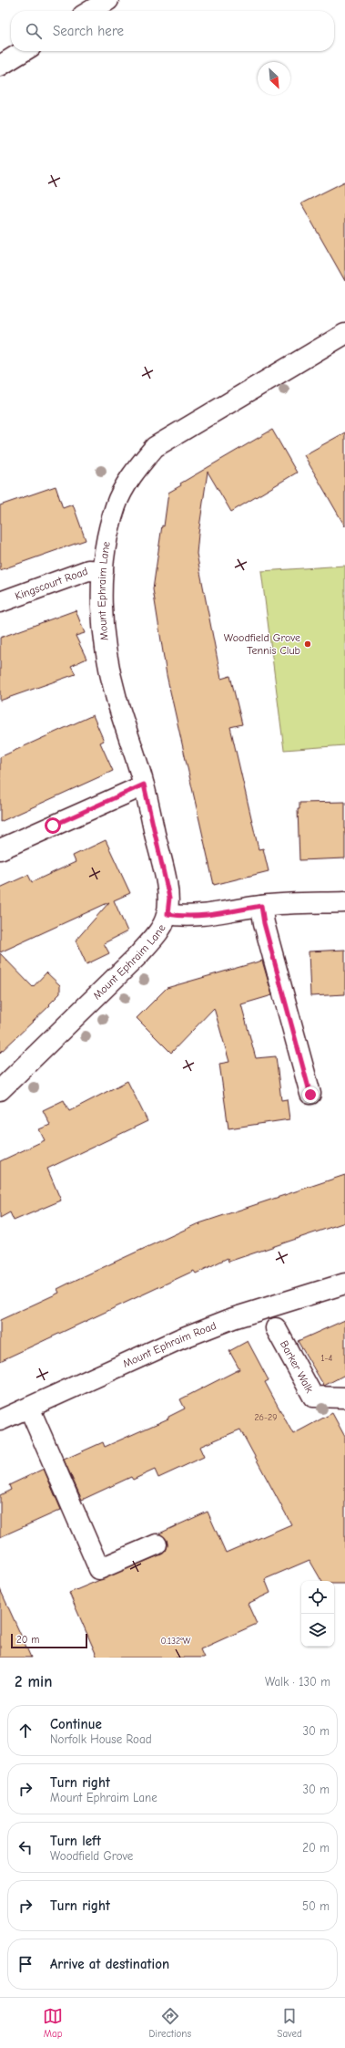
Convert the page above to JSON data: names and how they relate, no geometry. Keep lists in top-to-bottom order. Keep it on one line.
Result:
{"streets":{"street":["Kingscourt Road","Mount Ephraim Lane","Mount Ephraim Road","Barker Walk"]},"crossings":[["Kingscourt Road","Mount Ephraim Lane"]],"places":["Woodfield Grove Tennis Club"],"house_numbers":["1-4","26-29"],"scale_bar":"20 m","north":"bottom right","page":{"search":"Search here","scale":"20 m","heading":["2 min","Walk · 130 m"],"list":[["Continue","Norfolk House Road","30 m"],["Turn right","Mount Ephraim Lane","30 m"],["Turn left","Woodfield Grove","20 m"],["Turn right","50 m"],"Arrive at destination"],"nav":["Map","Directions","Saved"]},"coordinates":["0.132°W"]}
